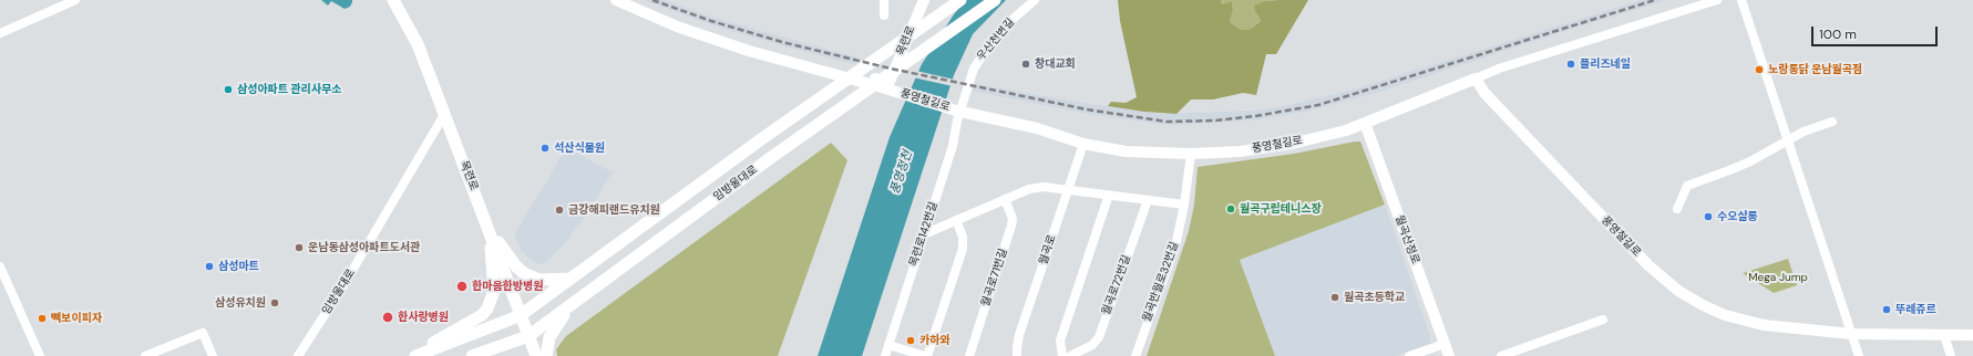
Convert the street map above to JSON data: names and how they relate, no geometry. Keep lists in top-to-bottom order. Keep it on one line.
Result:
{"streets":{"main road":["목련로","임방울대로"],"street":["우산천변길","풍영철길로","목련로142번길","월곡산정로","월곡로","월곡로71번길","월곡반월로32번길","월곡로72번길"]},"crossings":[["우산천변길","풍영철길로"],["우산천변길","목련로142번길"],["목련로","풍영철길로"],["목련로","임방울대로"],["풍영철길로","목련로142번길"],["풍영철길로","월곡산정로"],["풍영철길로","월곡로"],["풍영철길로","월곡반월로32번길"]],"water":["풍영정천"],"parks":["Mega Jump"],"places":["창대교회","플리즈네일","노랑통닭 운남월곡점","삼성아파트 관리사무소","석산식물원","월곡구립테니스장","금강해피랜드유치원","수오살롱","운남동삼성아파트도서관","삼성마트","한마음한방병원","월곡초등학교","삼성유치원","뚜레쥬르","한사랑병원","빽보이피자","카하와"],"scale_bar":"100 m"}
